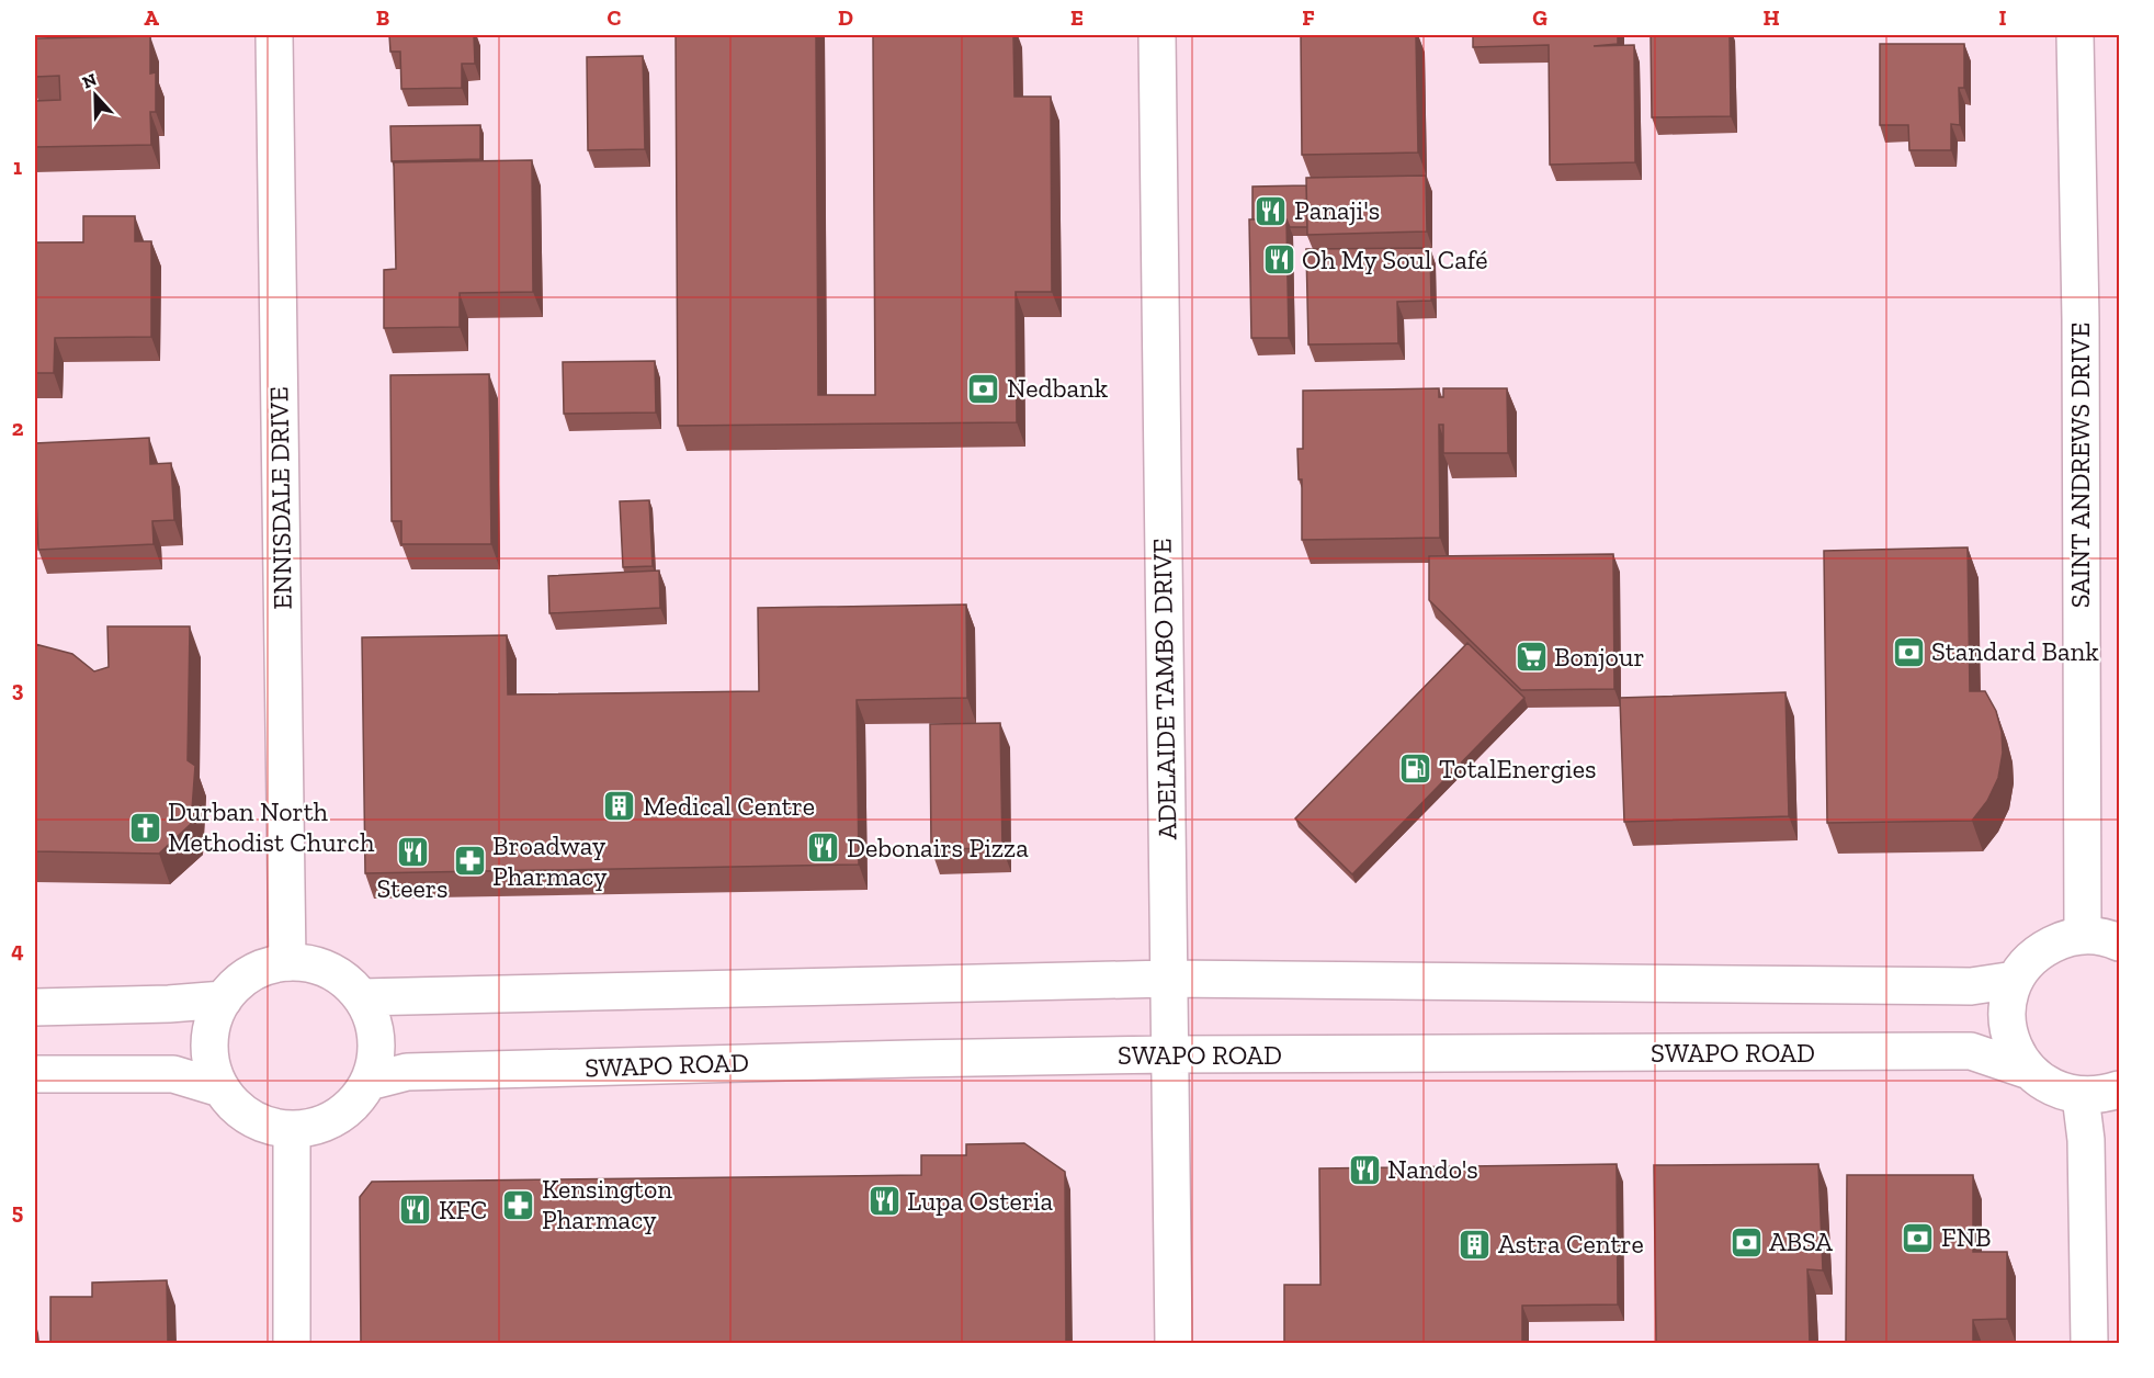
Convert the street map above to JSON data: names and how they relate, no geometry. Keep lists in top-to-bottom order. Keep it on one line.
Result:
{"streets":{"street":["SAINT ANDREWS DRIVE","ENNISDALE DRIVE","ADELAIDE TAMBO DRIVE","SWAPO ROAD"]},"crossings":[["ENNISDALE DRIVE","SWAPO ROAD"],["ADELAIDE TAMBO DRIVE","SWAPO ROAD"]],"places":{"restaurant":["Panaji's","Oh My Soul Café","Debonairs Pizza","Steers","Nando's","Lupa Osteria","KFC"],"bank":["Nedbank","Standard Bank","FNB","ABSA"],"supermarket":["Bonjour"],"fuel station":["TotalEnergies"],"building":["Medical Centre","Astra Centre"],"church":["Durban North Methodist Church"],"pharmacy":["Broadway Pharmacy","Kensington Pharmacy"]},"north":"top","grid":{"columns":["A","B","C","D","E","F","G","H","I"],"rows":["1","2","3","4","5"]}}
